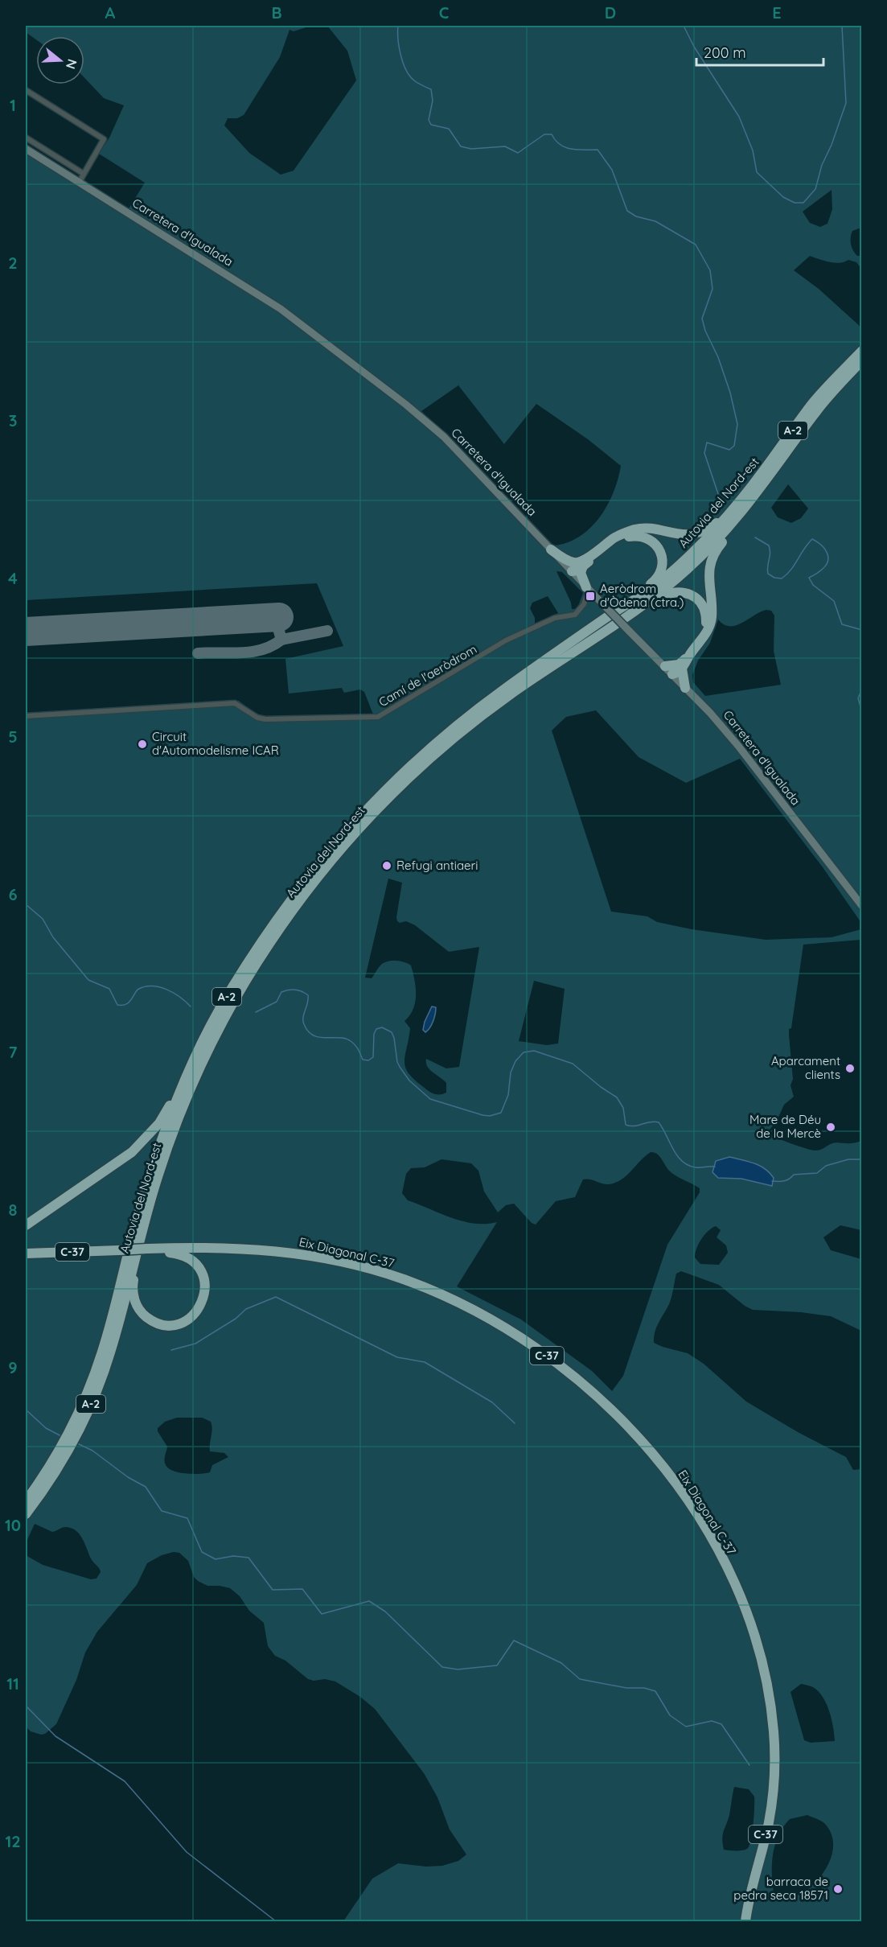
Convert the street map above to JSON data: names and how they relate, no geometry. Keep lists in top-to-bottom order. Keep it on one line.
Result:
{"streets":{"highway":["A-2","Autovia del Nord-est","C-37","Eix Diagonal C-37"],"street":["Carretera d'Igualada","Camí de l'aeròdrom"]},"crossings":[["Carretera d'Igualada","Camí de l'aeròdrom"]],"places":{"transit":["Aeròdrom d'Òdena (ctra.)"],"other":["Circuit d'Automodelisme ICAR","Refugi antiaeri","Aparcament clients","Mare de Déu de la Mercè","barraca de pedra seca 18571"]},"scale_bar":"200 m","north":"right","grid":{"columns":["A","B","C","D","E"],"rows":["1","2","3","4","5","6","7","8","9","10","11","12"]}}
